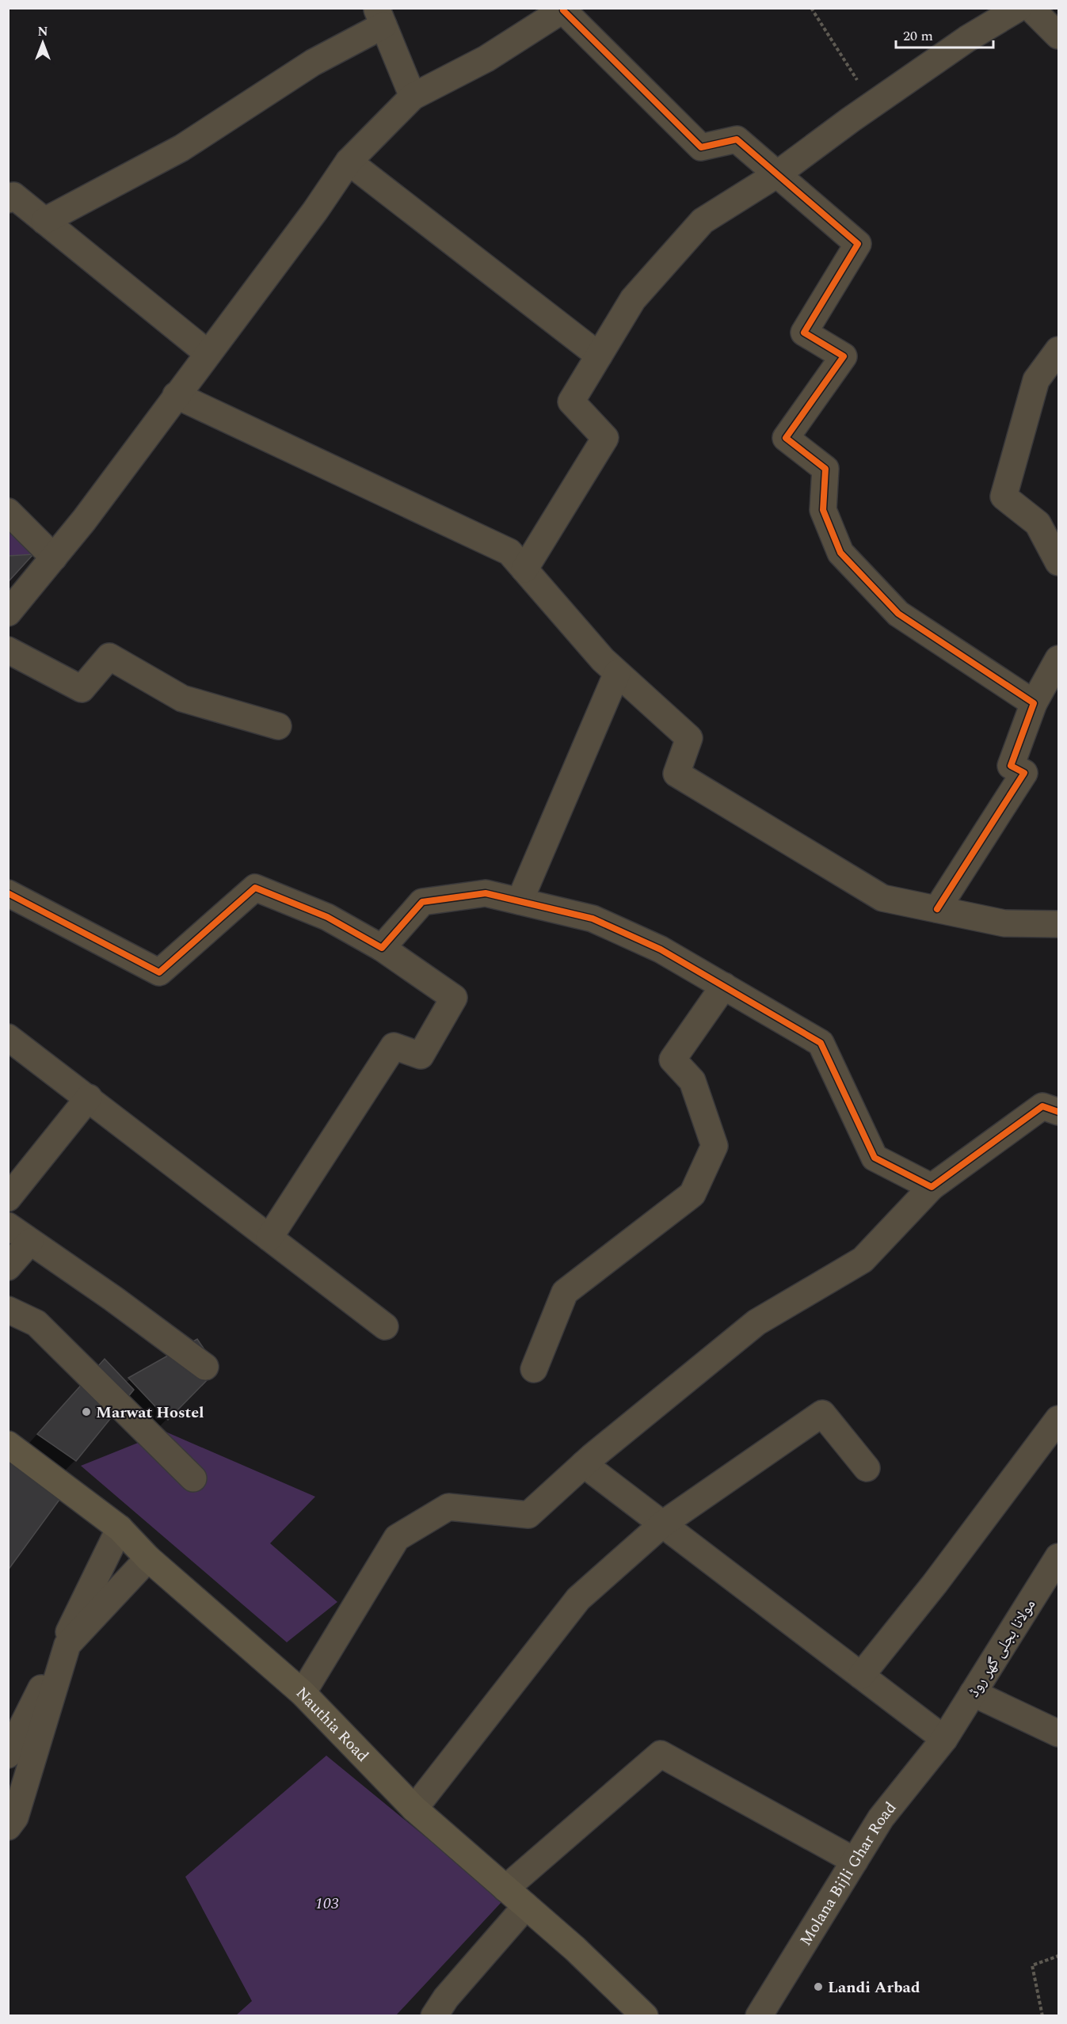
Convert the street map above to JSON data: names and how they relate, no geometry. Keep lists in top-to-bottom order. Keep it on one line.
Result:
{"streets":{"main road":["Nauthia Road"],"street":["مولانا بجلی گھر روڈ","Molana Bijli Ghar Road"]},"crossings":[["مولانا بجلی گھر روڈ","Molana Bijli Ghar Road"]],"parks":["103"],"places":["Marwat Hostel","Landi Arbad"],"scale_bar":"20 m","north":"top"}
